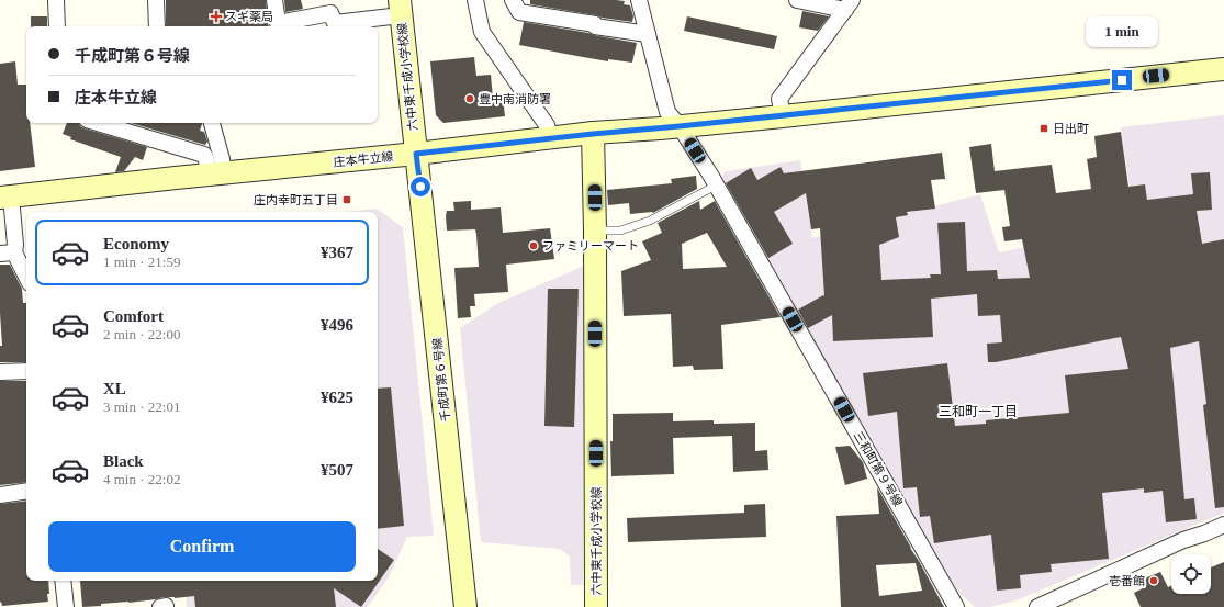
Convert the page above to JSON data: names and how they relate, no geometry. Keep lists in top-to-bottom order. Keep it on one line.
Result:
{"streets":{"main road":["六中東千成小学校線","庄本牛立線","千成町第６号線"],"street":["三和町第９号線"]},"crossings":[["六中東千成小学校線","庄本牛立線"],["六中東千成小学校線","千成町第６号線"],["庄本牛立線","千成町第６号線"],["庄本牛立線","三和町第９号線"]],"districts":["三和町一丁目"],"places":{"health":["スギ薬局"],"other":["豊中南消防署","ファミリーマート","壱番館"],"transit":["日出町","庄内幸町五丁目"]},"page":{"bubble":"1 min","banner":["千成町第６号線","庄本牛立線"],"list":[{"name":"Economy","note":"1 min · 21:59","value":"¥367"},{"name":"Comfort","note":"2 min · 22:00","value":"¥496"},{"name":"XL","note":"3 min · 22:01","value":"¥625"},{"name":"Black","note":"4 min · 22:02","value":"¥507"}],"buttons":"Confirm"}}
